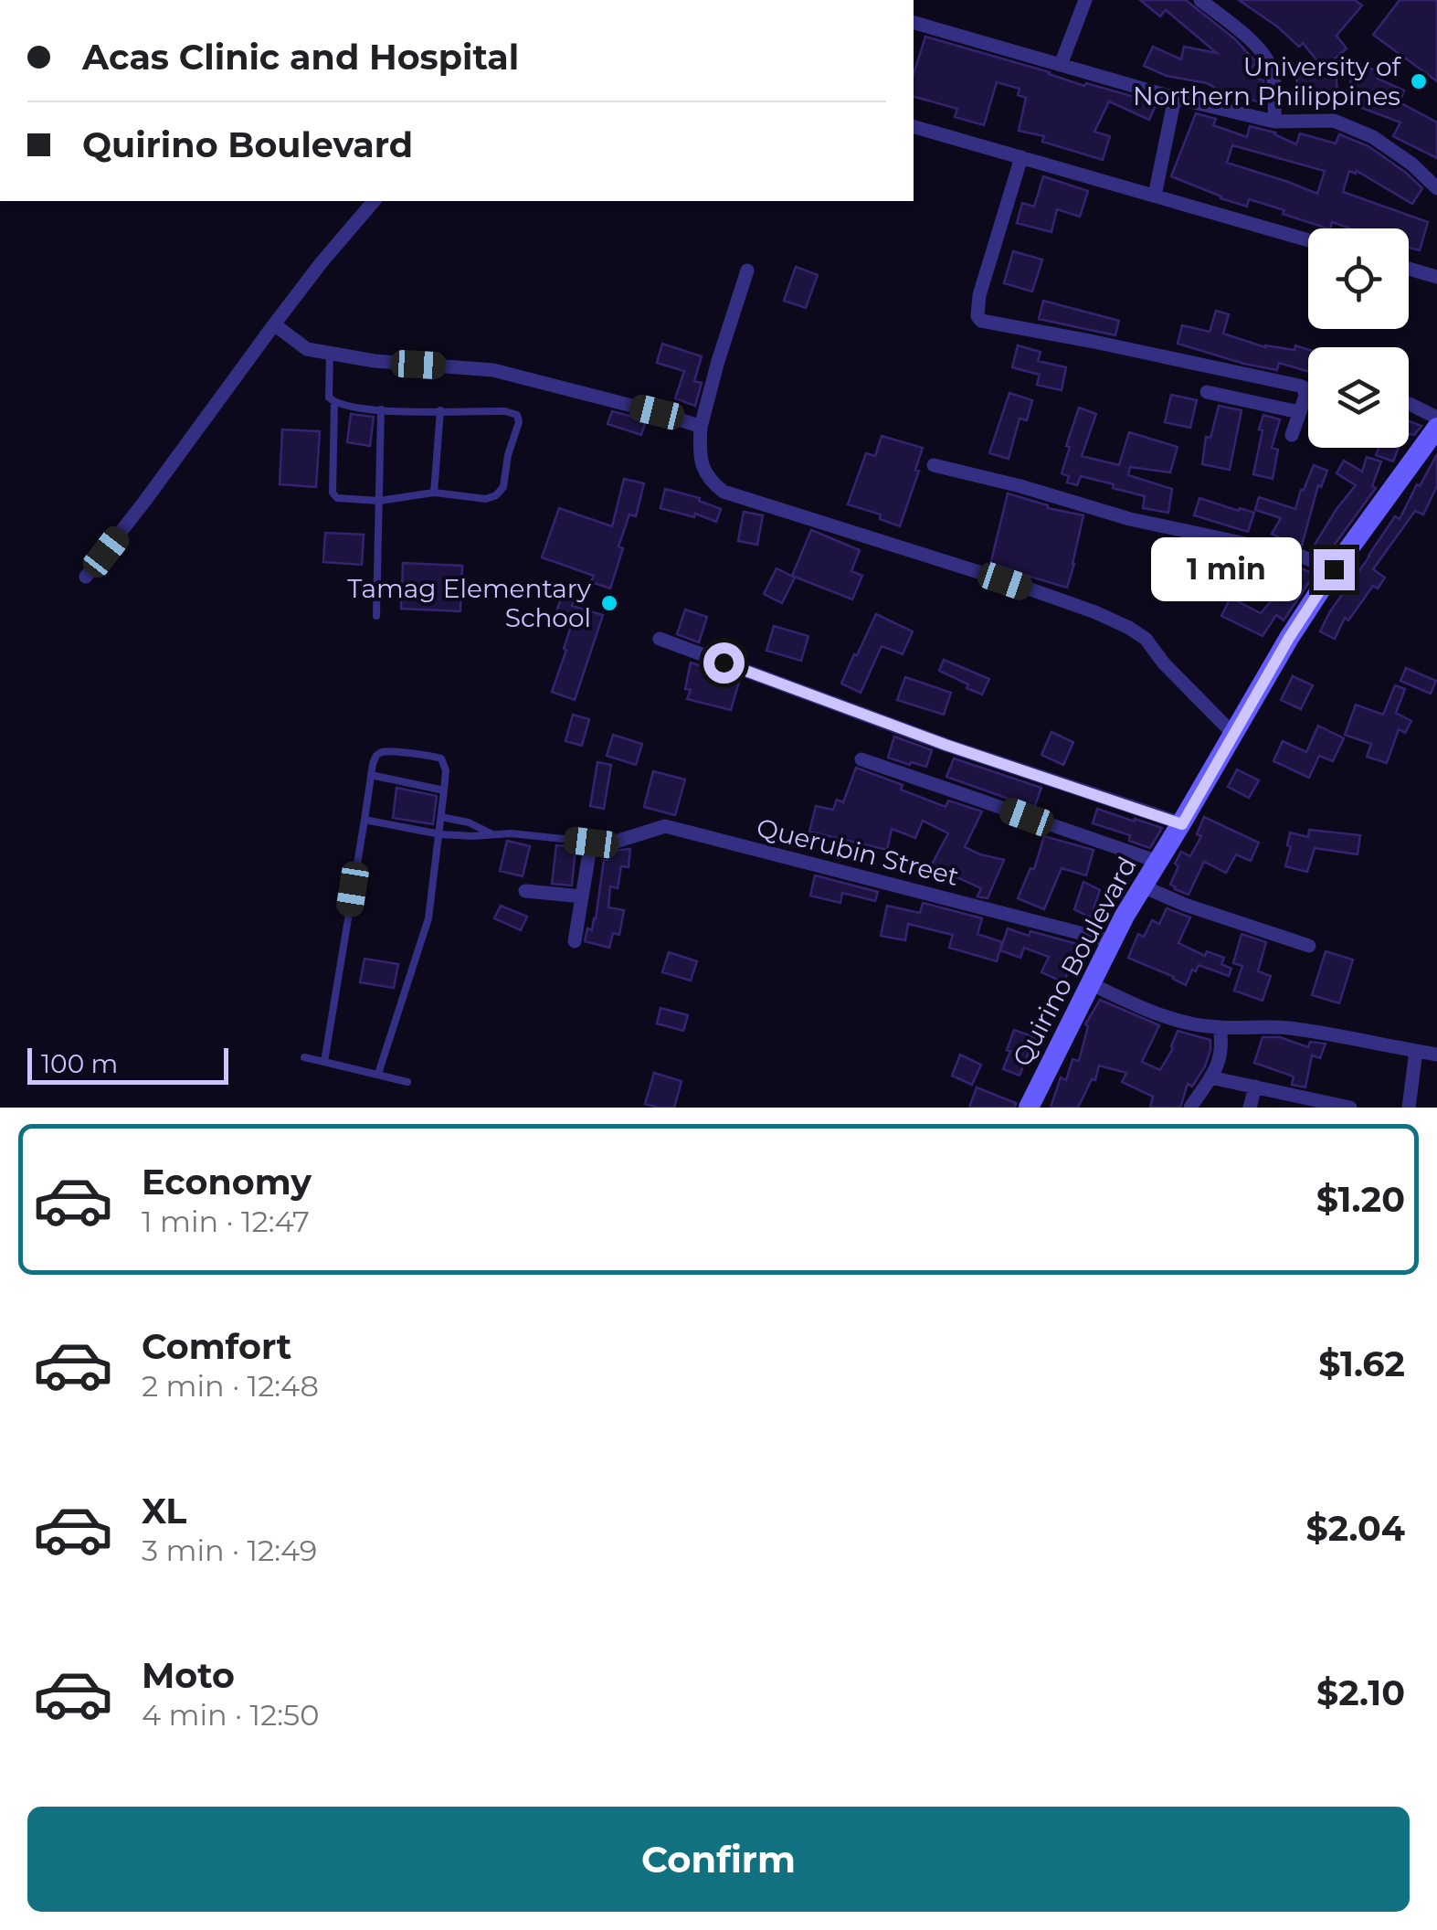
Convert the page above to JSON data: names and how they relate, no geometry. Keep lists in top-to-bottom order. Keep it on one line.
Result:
{"streets":{"main road":["Quirino Boulevard"],"street":["Querubin Street"]},"crossings":[["Querubin Street","Quirino Boulevard"]],"places":["University of Northern Philippines","Tamag Elementary School"],"scale_bar":"100 m","page":{"banner":["Acas Clinic and Hospital","Quirino Boulevard"],"bubble":"1 min","scale":"100 m","list":[{"name":"Economy","note":"1 min · 12:47","value":"$1.20"},{"name":"Comfort","note":"2 min · 12:48","value":"$1.62"},{"name":"XL","note":"3 min · 12:49","value":"$2.04"},{"name":"Moto","note":"4 min · 12:50","value":"$2.10"}],"buttons":"Confirm"}}
